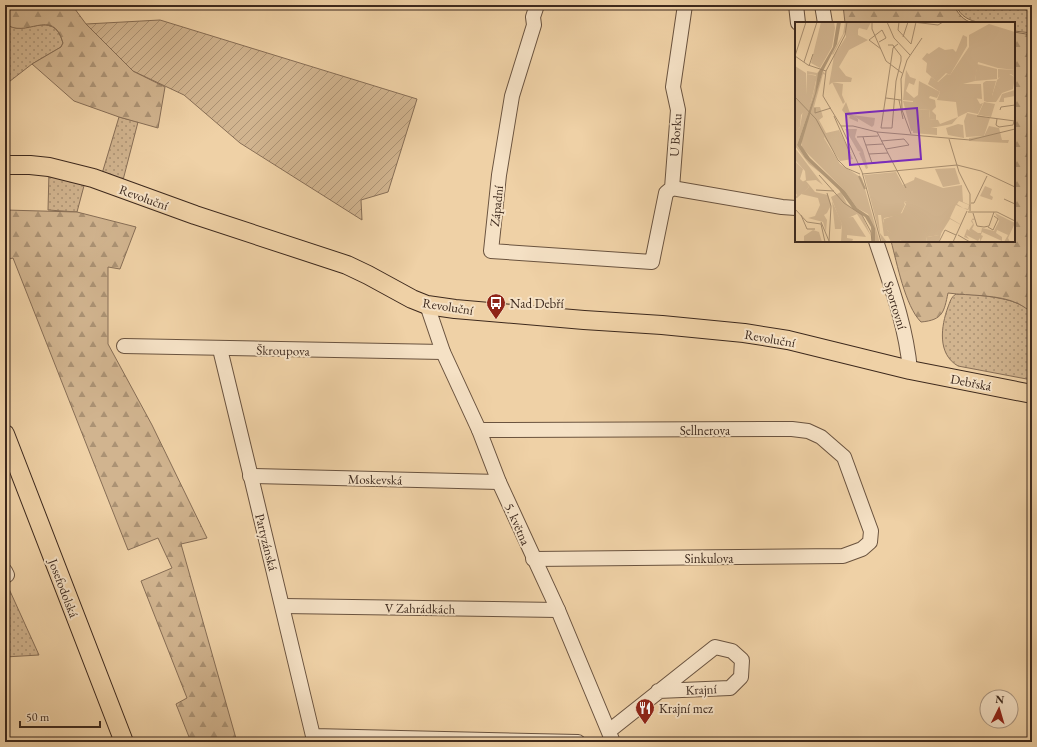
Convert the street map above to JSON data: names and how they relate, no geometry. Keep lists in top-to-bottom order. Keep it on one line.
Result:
{"streets":{"main road":["Revoluční","Debřská","Josefodolská"],"street":["U Borku","Západní","Sportovní","Škroupova","Sellnerova","Moskevská","5. května","Partyzánská","Sinkulova","V Zahrádkách","Krajní"]},"crossings":[["U Borku","Západní"],["Revoluční","Sportovní"],["Revoluční","Debřská"],["Revoluční","5. května"],["Sportovní","Debřská"],["Škroupova","5. května"],["Škroupova","Partyzánská"],["Sellnerova","5. května"],["Sellnerova","Sinkulova"],["Moskevská","5. května"],["Moskevská","Partyzánská"],["5. května","Sinkulova"],["5. května","V Zahrádkách"],["5. května","Krajní"],["Partyzánská","V Zahrádkách"]],"places":{"bus stop":["Nad Debří"],"restaurant":["Krajní mez"]},"scale_bar":"50 m","north":"top"}
